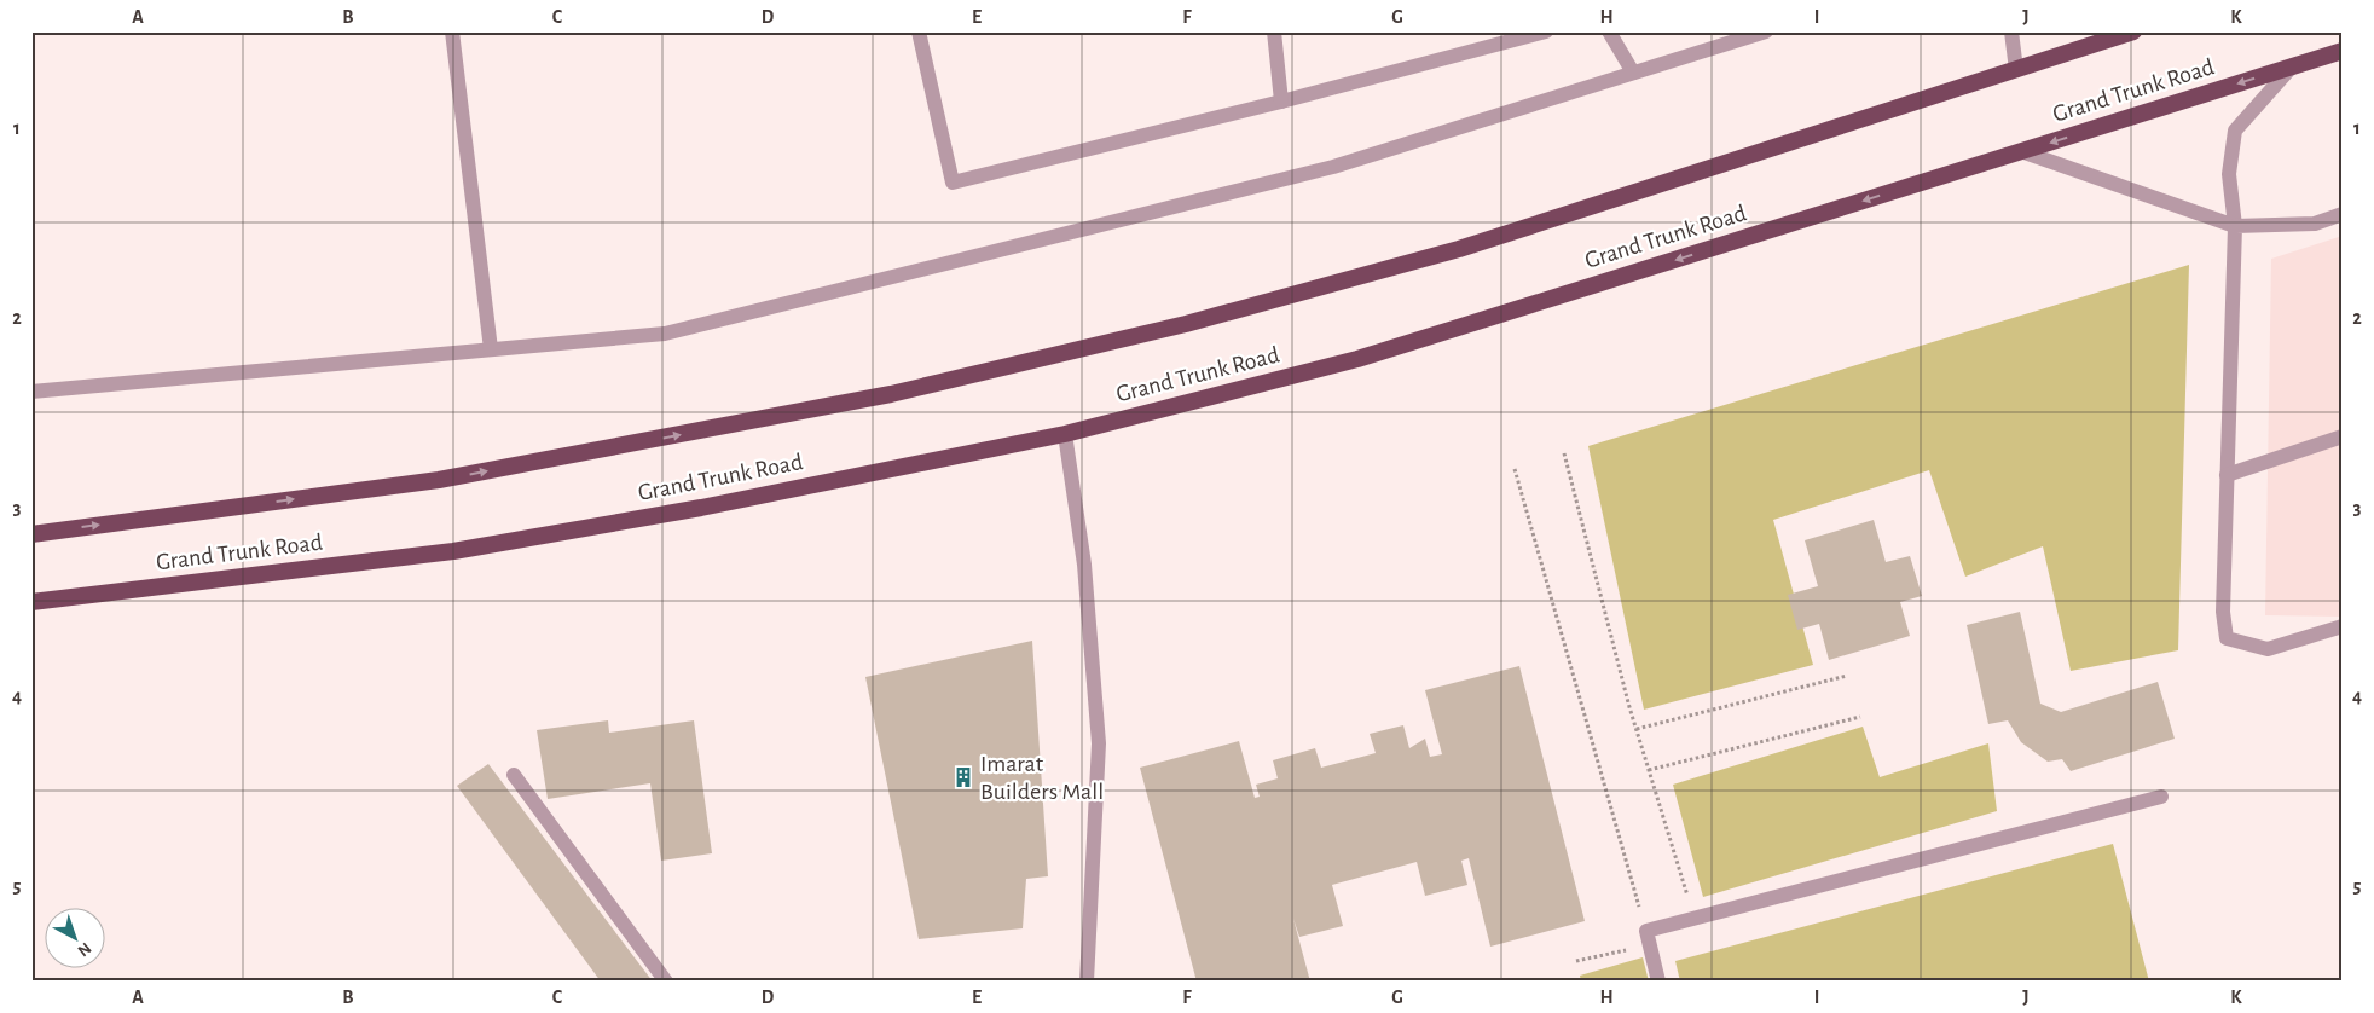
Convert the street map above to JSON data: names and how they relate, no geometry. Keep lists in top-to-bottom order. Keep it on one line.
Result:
{"streets":{"highway":["Grand Trunk Road"]},"places":{"building":["Imarat Builders Mall"]},"north":"bottom right","grid":{"columns":["A","B","C","D","E","F","G","H","I","J","K"],"rows":["1","2","3","4","5"]}}
